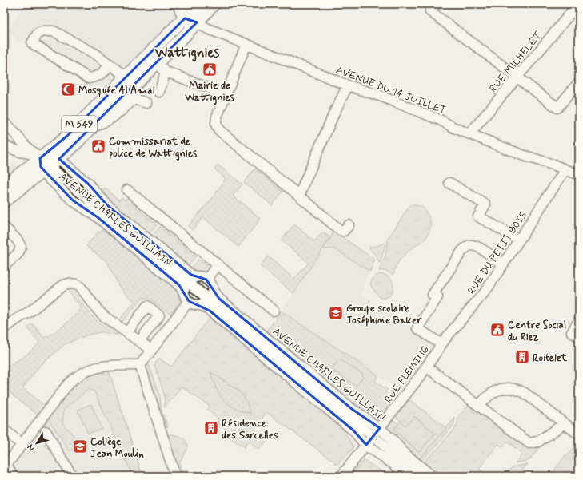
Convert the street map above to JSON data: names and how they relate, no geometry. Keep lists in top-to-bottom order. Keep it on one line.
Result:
{"streets":{"main road":["M 549"],"street":["RUE MICHELET","AVENUE DU 14 JUILLET","AVENUE CHARLES GUILLAIN","RUE DU PETIT BOIS","RUE FLEMING"]},"crossings":[["RUE MICHELET","AVENUE DU 14 JUILLET"],["AVENUE DU 14 JUILLET","M 549"],["AVENUE DU 14 JUILLET","RUE DU PETIT BOIS"],["M 549","AVENUE CHARLES GUILLAIN"],["AVENUE CHARLES GUILLAIN","RUE FLEMING"],["RUE DU PETIT BOIS","RUE FLEMING"]],"districts":["Wattignies"],"places":{"public building":["Mairie de Wattignies","Commissariat de police de Wattignies","Centre Social du Riez"],"mosque":["Mosquée Al Amal"],"school or university":["Groupe scolaire Joséphine Baker","Collège Jean Moulin"],"building":["Roitelet","Résidence des Sarcelles"]},"north":"bottom left"}
